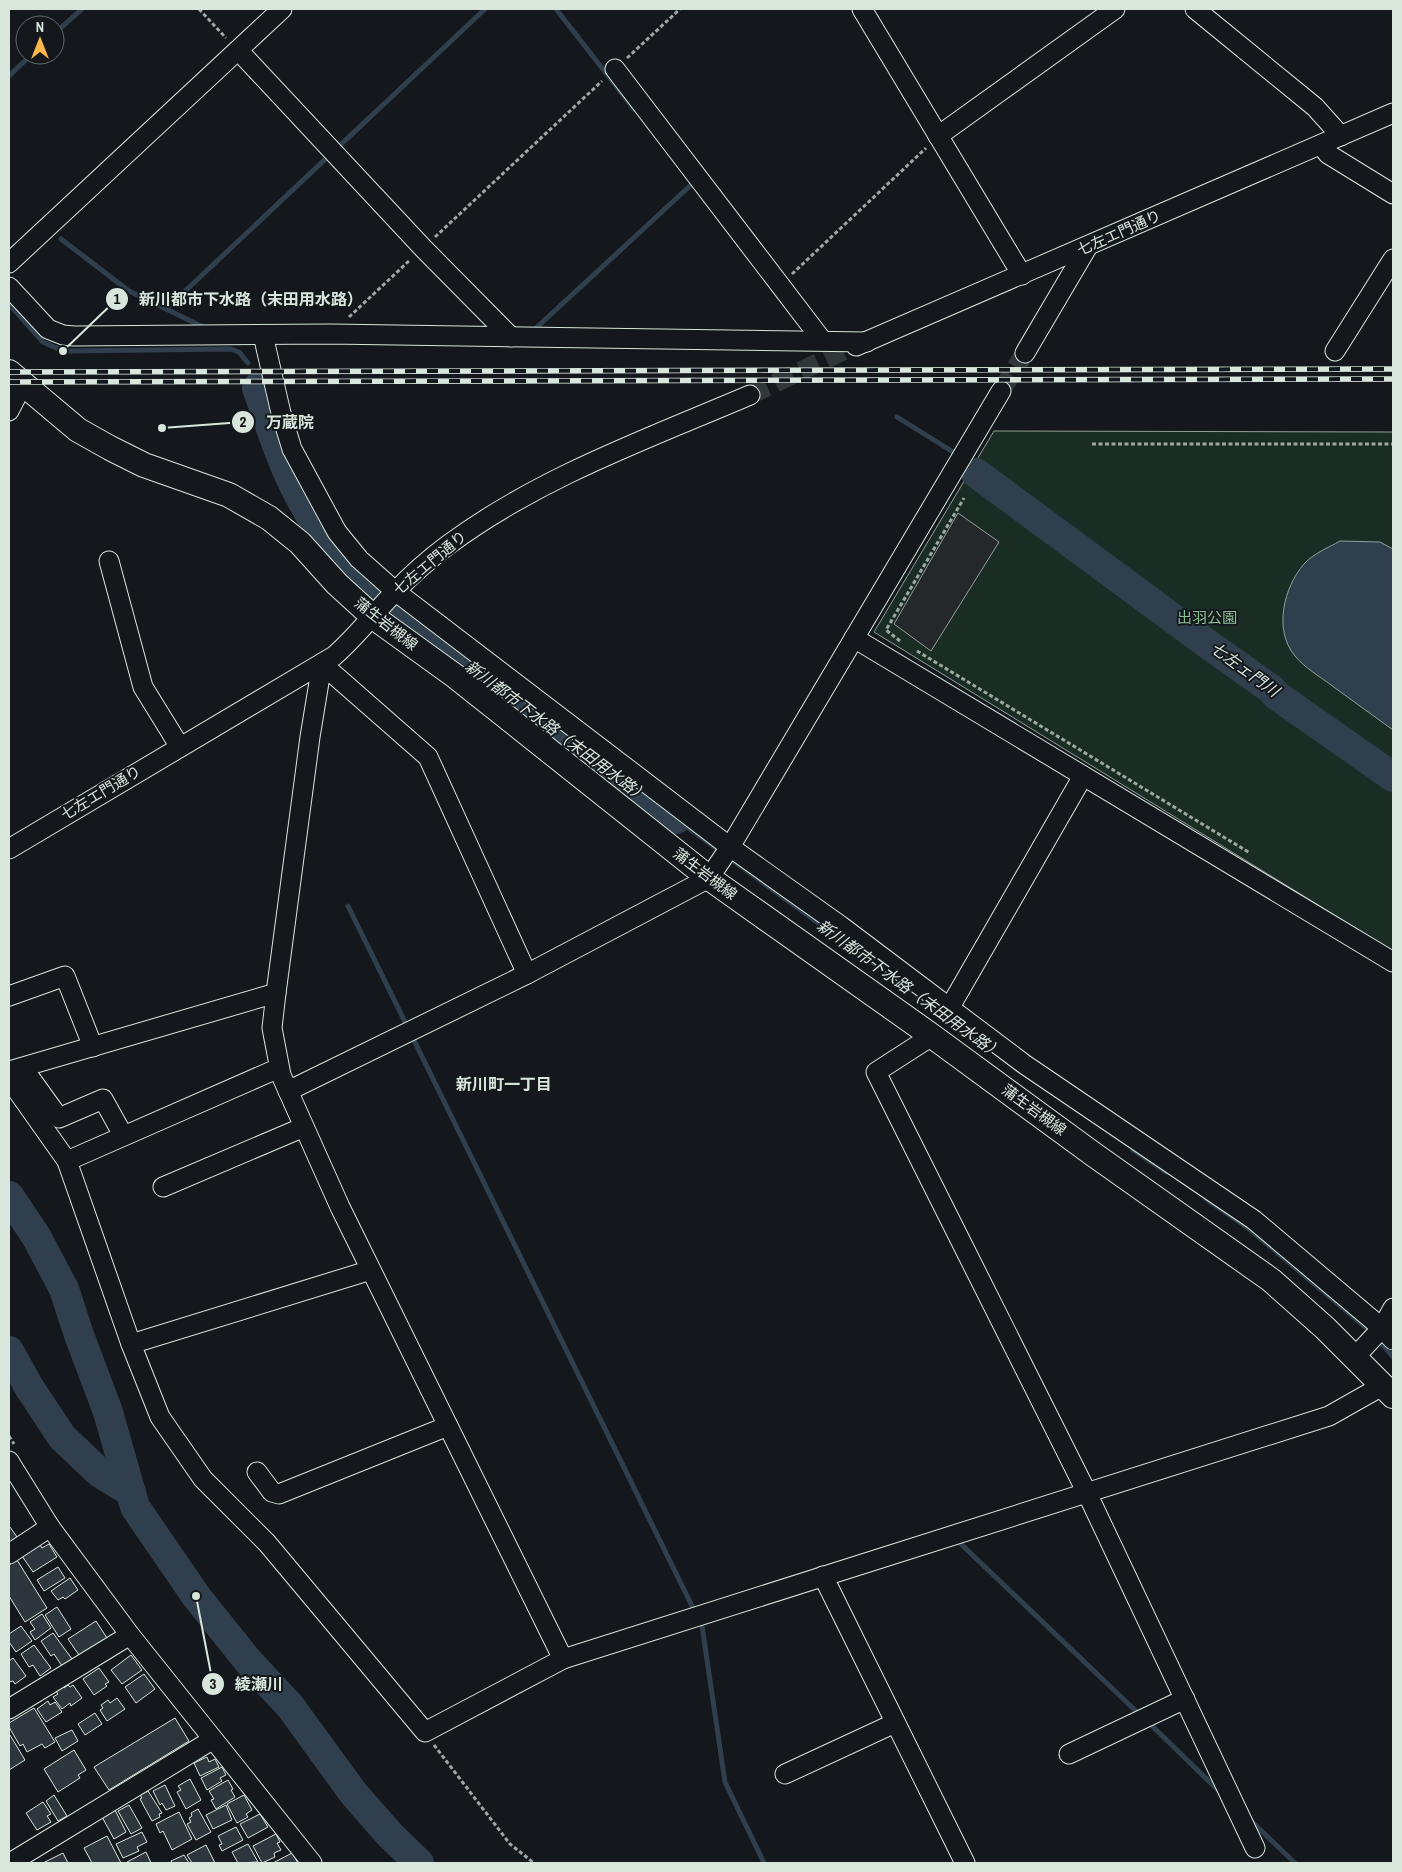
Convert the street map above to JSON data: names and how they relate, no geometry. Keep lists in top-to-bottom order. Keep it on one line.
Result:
{"streets":{"main road":["蒲生岩槻線"],"street":["七左エ門通り"]},"crossings":[["七左エ門通り","蒲生岩槻線"]],"districts":["新川町一丁目"],"water":["七左ェ門川","新川都市下水路（末田用水路）"],"parks":["出羽公園"],"places":["新川都市下水路（末田用水路）","万蔵院","綾瀬川"],"north":"top"}
